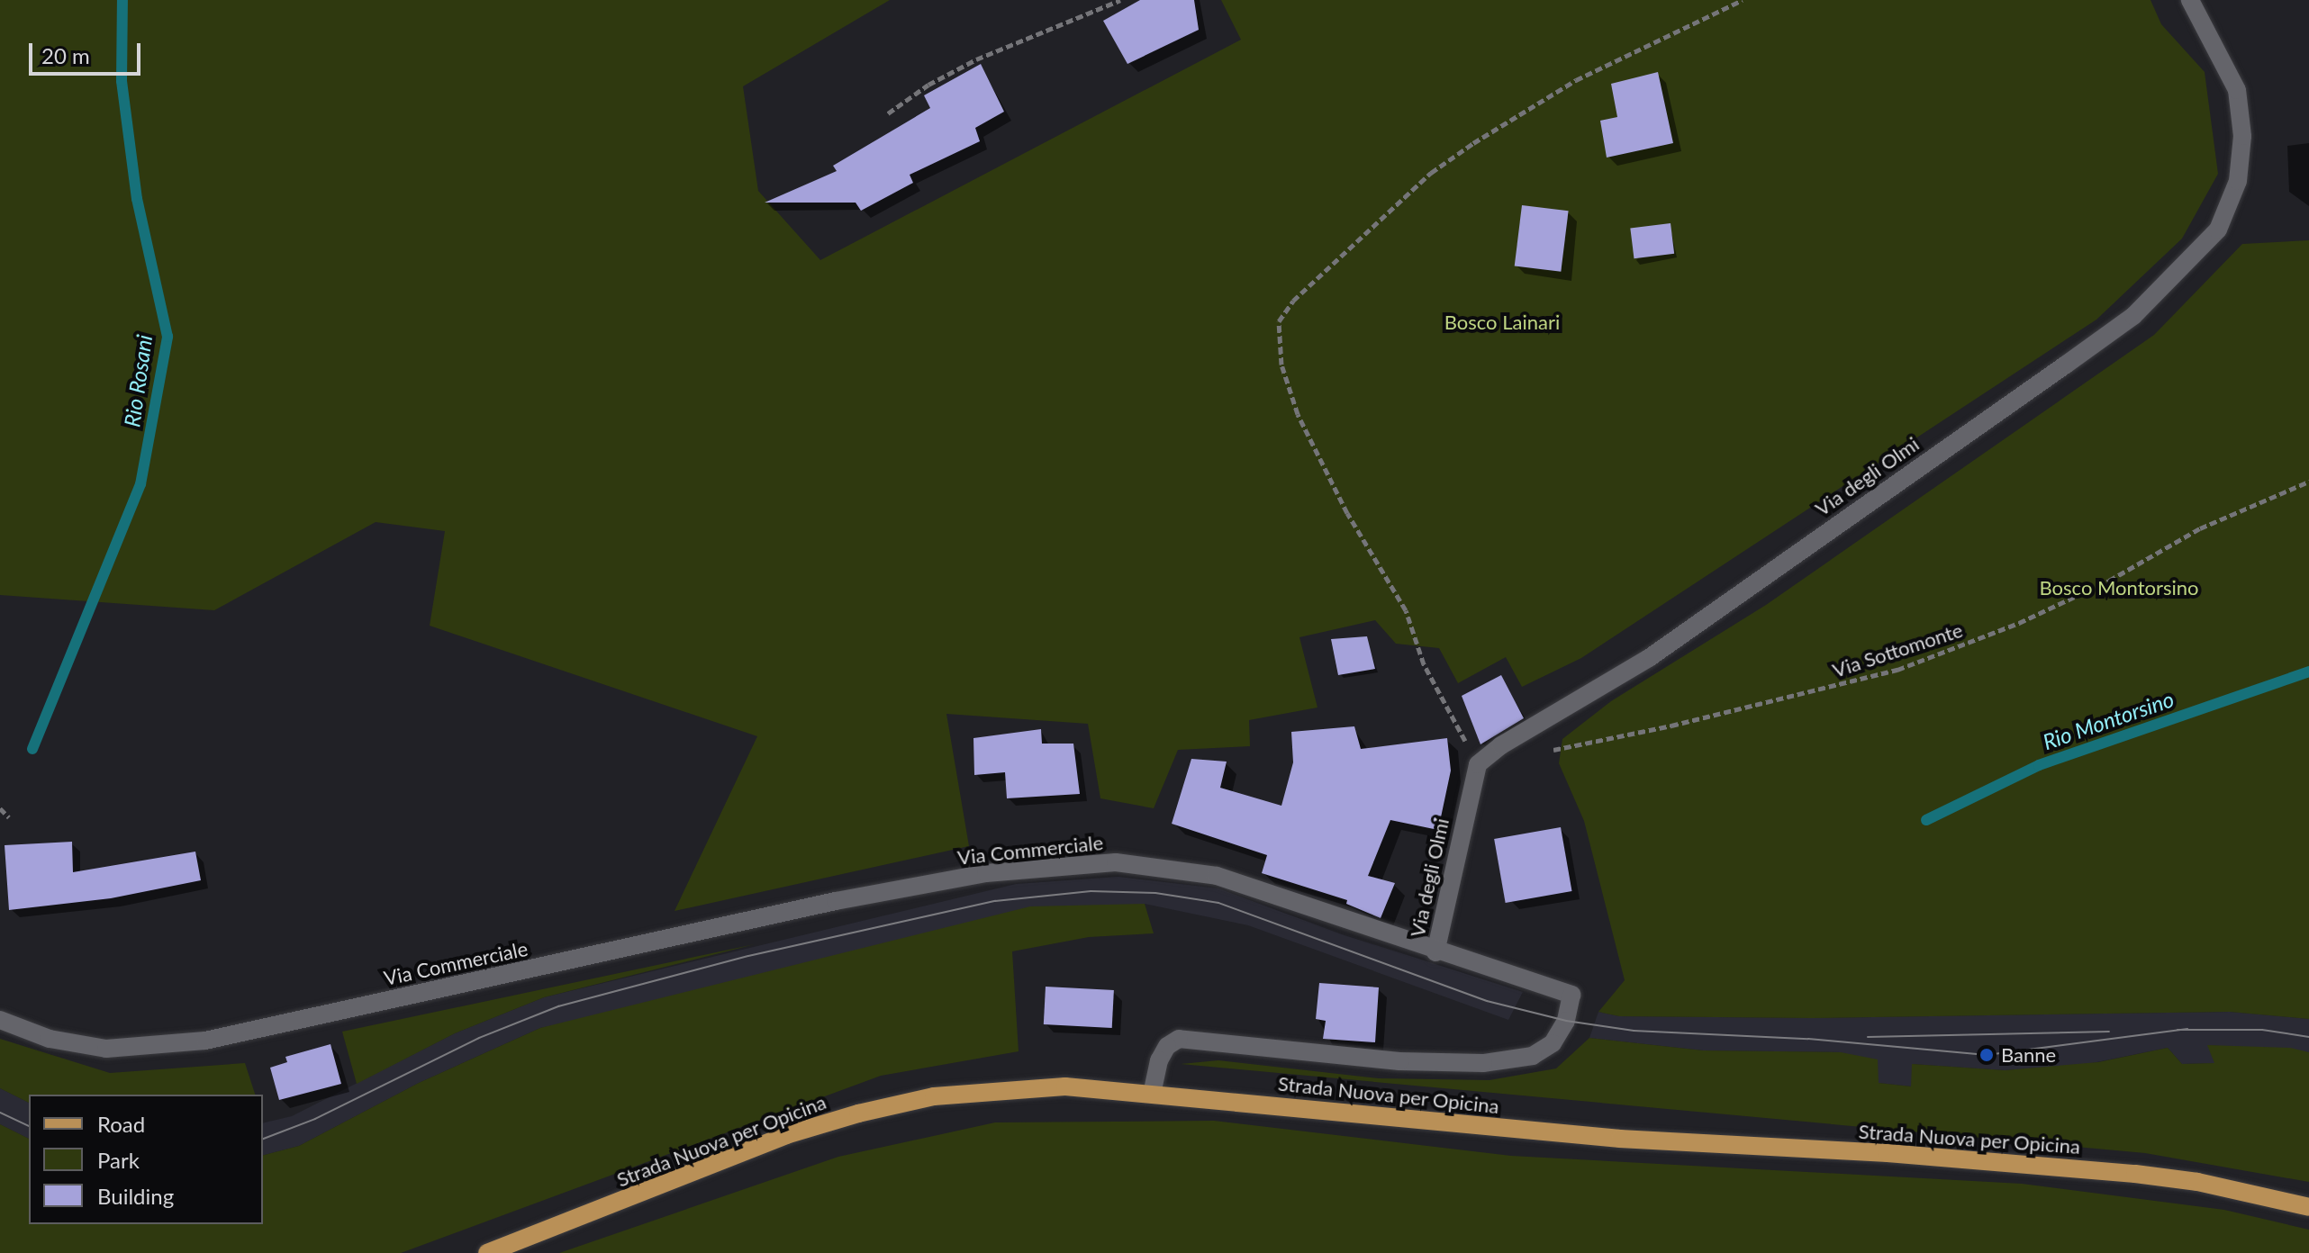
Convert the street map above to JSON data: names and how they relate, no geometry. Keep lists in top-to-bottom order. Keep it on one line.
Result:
{"streets":{"main road":["Strada Nuova per Opicina"],"street":["Via degli Olmi","Via Commerciale"],"path":["Via Sottomonte"]},"crossings":[["Via degli Olmi","Via Commerciale"],["Via Commerciale","Strada Nuova per Opicina"]],"water":["Rio Rosani","Rio Montorsino"],"parks":["Bosco Lainari","Bosco Montorsino"],"places":["Banne"],"legend":["Road","Park","Building"],"scale_bar":"20 m"}
